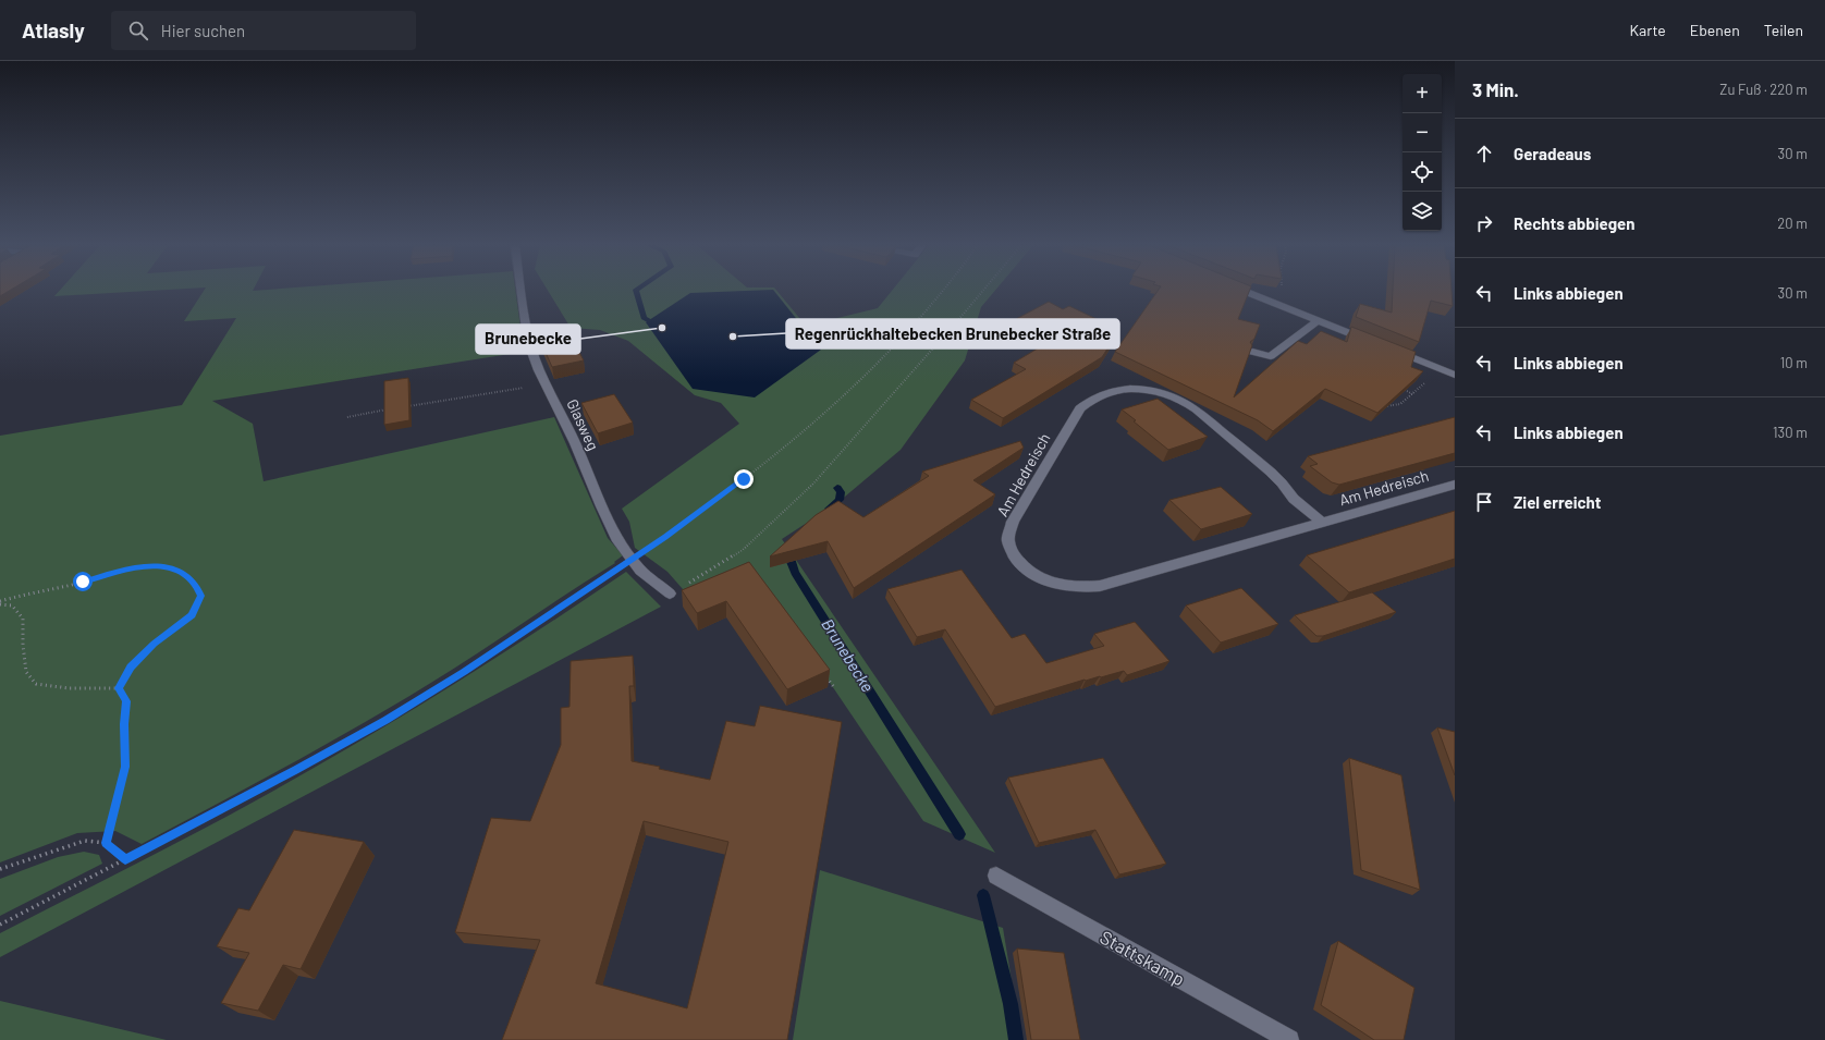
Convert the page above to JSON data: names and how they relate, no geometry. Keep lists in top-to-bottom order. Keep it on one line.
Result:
{"streets":{"street":["Glasweg","Am Hedreisch","Stattskamp"]},"water":["Brunebecke"],"places":["Brunebecke","Regenrückhaltebecken Brunebecker Straße"],"page":{"header":"Atlasly","search":"Hier suchen","nav":["Karte","Ebenen","Teilen"],"heading":["3 Min.","Zu Fuß · 220 m"],"map_buttons":["+","−"],"list":[["Geradeaus","30 m"],["Rechts abbiegen","20 m"],["Links abbiegen","30 m"],["Links abbiegen","10 m"],["Links abbiegen","130 m"],"Ziel erreicht"]}}
